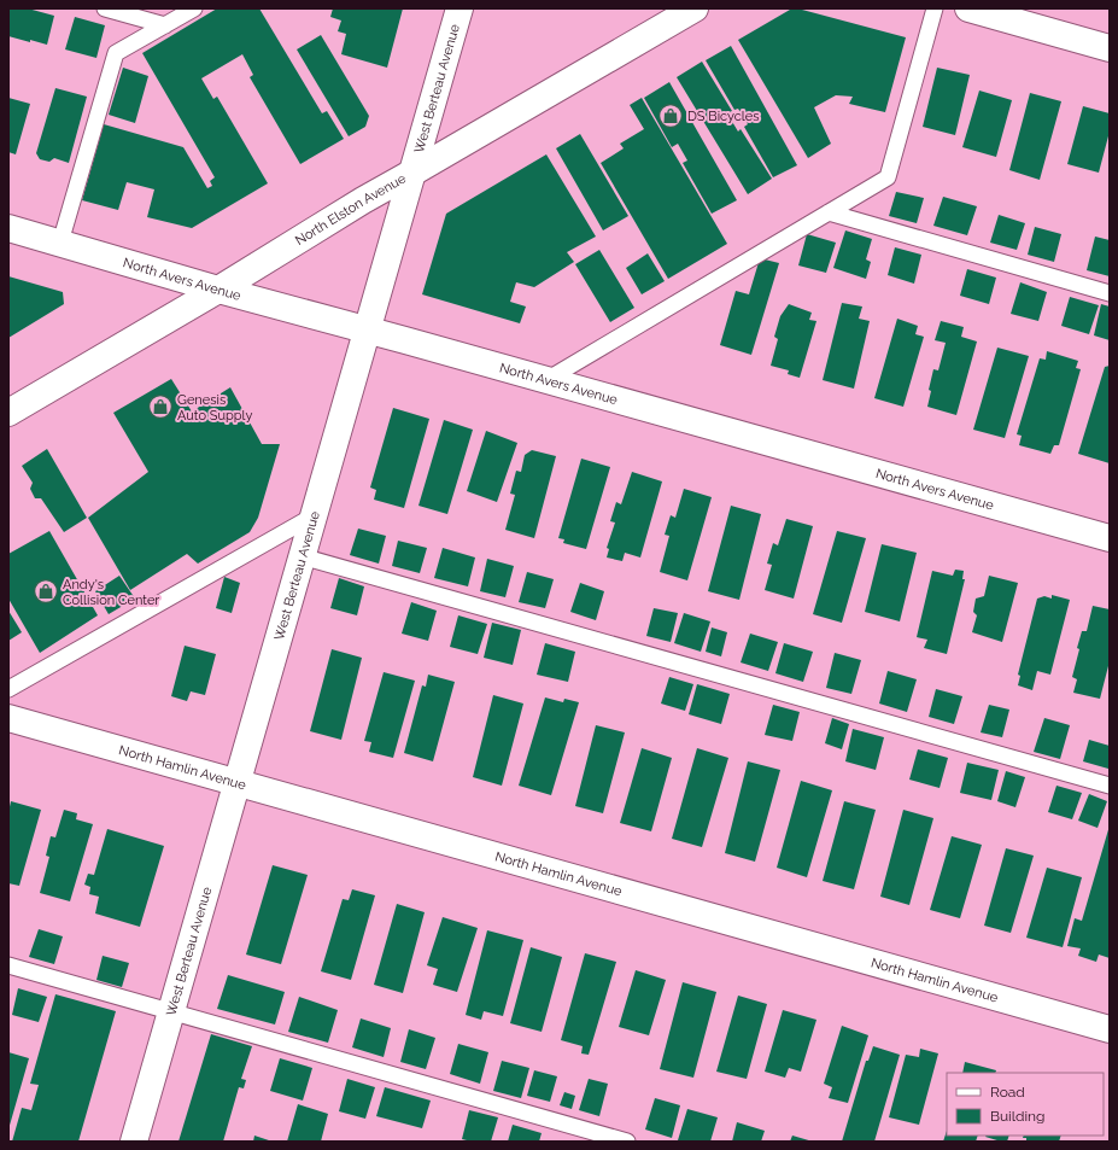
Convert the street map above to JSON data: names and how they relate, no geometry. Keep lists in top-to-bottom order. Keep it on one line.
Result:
{"streets":{"street":["West Berteau Avenue","North Elston Avenue","North Avers Avenue","North Hamlin Avenue"]},"crossings":[["West Berteau Avenue","North Elston Avenue"],["West Berteau Avenue","North Avers Avenue"],["West Berteau Avenue","North Hamlin Avenue"],["North Elston Avenue","North Avers Avenue"]],"places":{"shop":["DS Bicycles","Genesis Auto Supply","Andy's Collision Center"]},"legend":["Road","Building"]}
